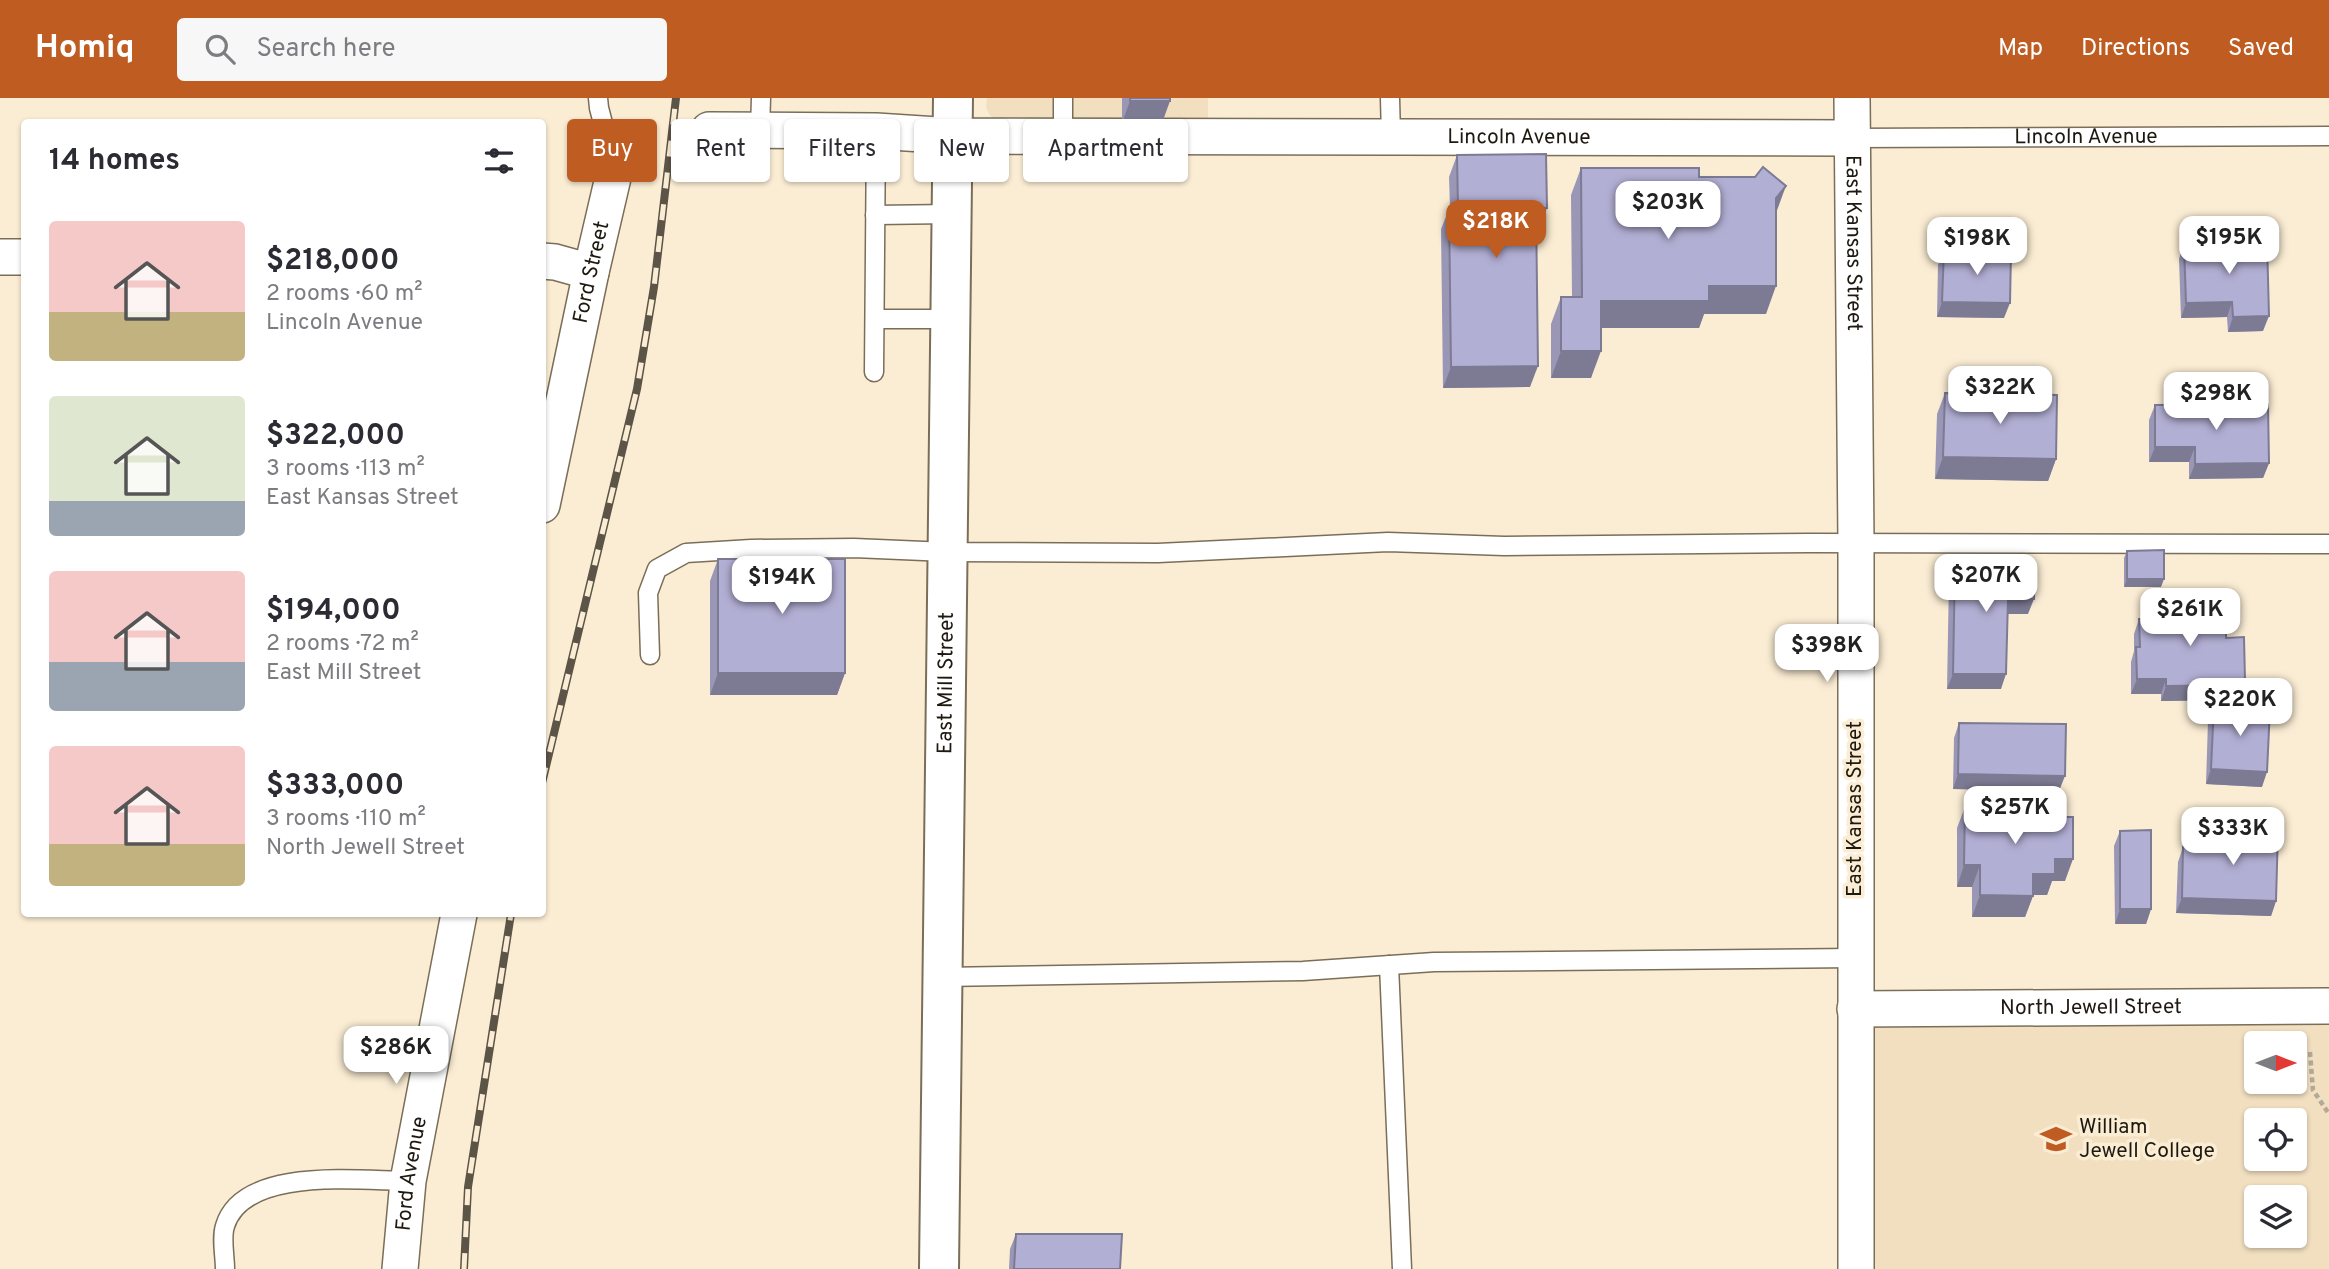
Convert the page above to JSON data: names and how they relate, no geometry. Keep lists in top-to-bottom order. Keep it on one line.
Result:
{"streets":{"main road":["East Mill Street"],"street":["Lincoln Avenue","East Kansas Street","Ford Street","North Jewell Street","Ford Avenue"]},"crossings":[["Lincoln Avenue","East Kansas Street"],["East Kansas Street","North Jewell Street"]],"places":{"school or university":["William Jewell College"]},"north":"right","page":{"header":"Homiq","search":"Search here","nav":["Map","Directions","Saved"],"chip":["Buy","Rent","Filters","New","Apartment"],"heading":"14 homes","price":["$203K","$218K","$195K","$198K","$322K","$298K","$207K","$194K","$261K","$398K","$220K","$257K","$333K","$286K"],"list":[{"name":"$218,000","note":"2 rooms · 60 m² · Lincoln Avenue"},{"name":"$322,000","note":"3 rooms · 113 m² · East Kansas Street"},{"name":"$194,000","note":"2 rooms · 72 m² · East Mill Street"},{"name":"$333,000","note":"3 rooms · 110 m² · North Jewell Street"}]}}
